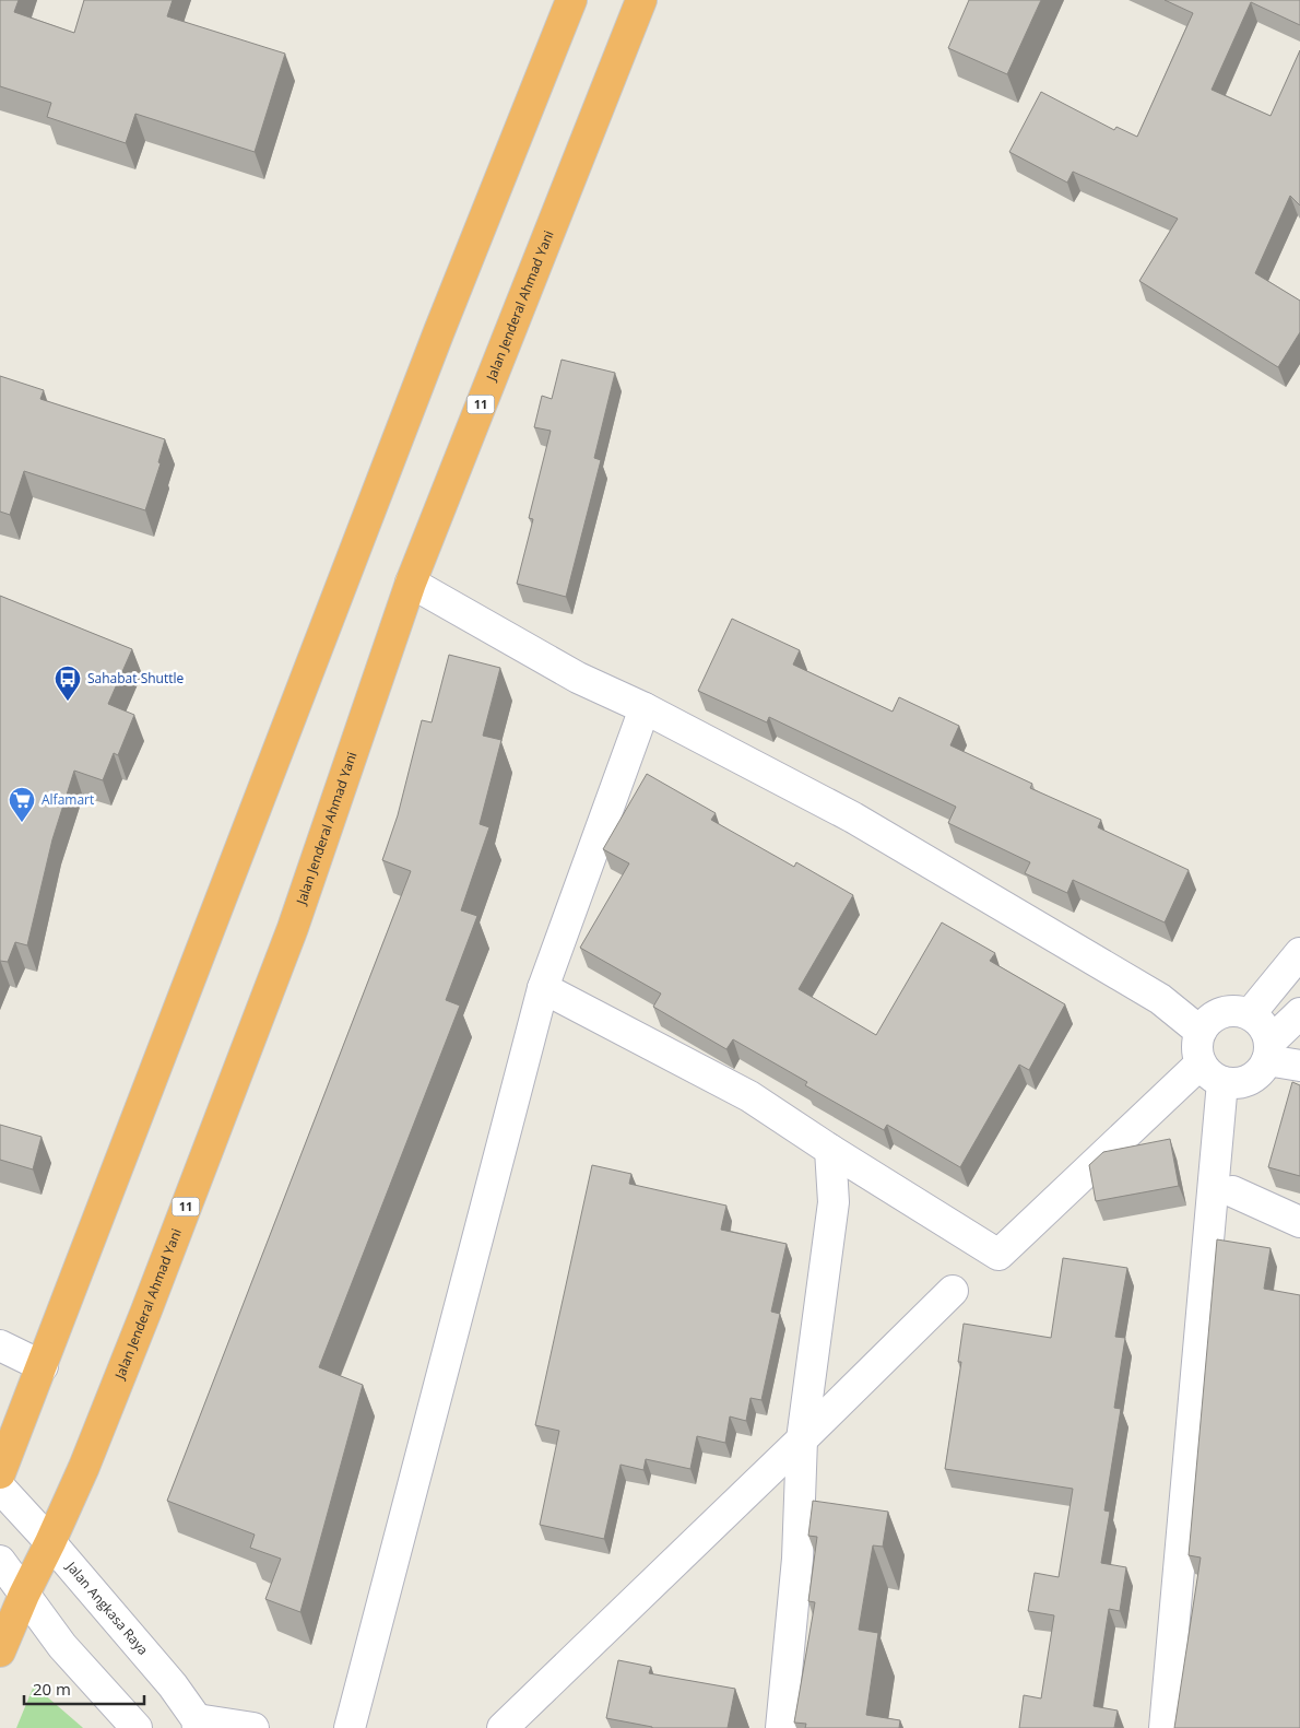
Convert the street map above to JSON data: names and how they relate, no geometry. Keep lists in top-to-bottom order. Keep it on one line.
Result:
{"streets":{"highway":["Jalan Jenderal Ahmad Yani","11"],"street":["Jalan Angkasa Raya"]},"crossings":[["Jalan Jenderal Ahmad Yani","Jalan Angkasa Raya"]],"places":{"bus stop":["Sahabat Shuttle"],"supermarket":["Alfamart"]},"scale_bar":"20 m"}
